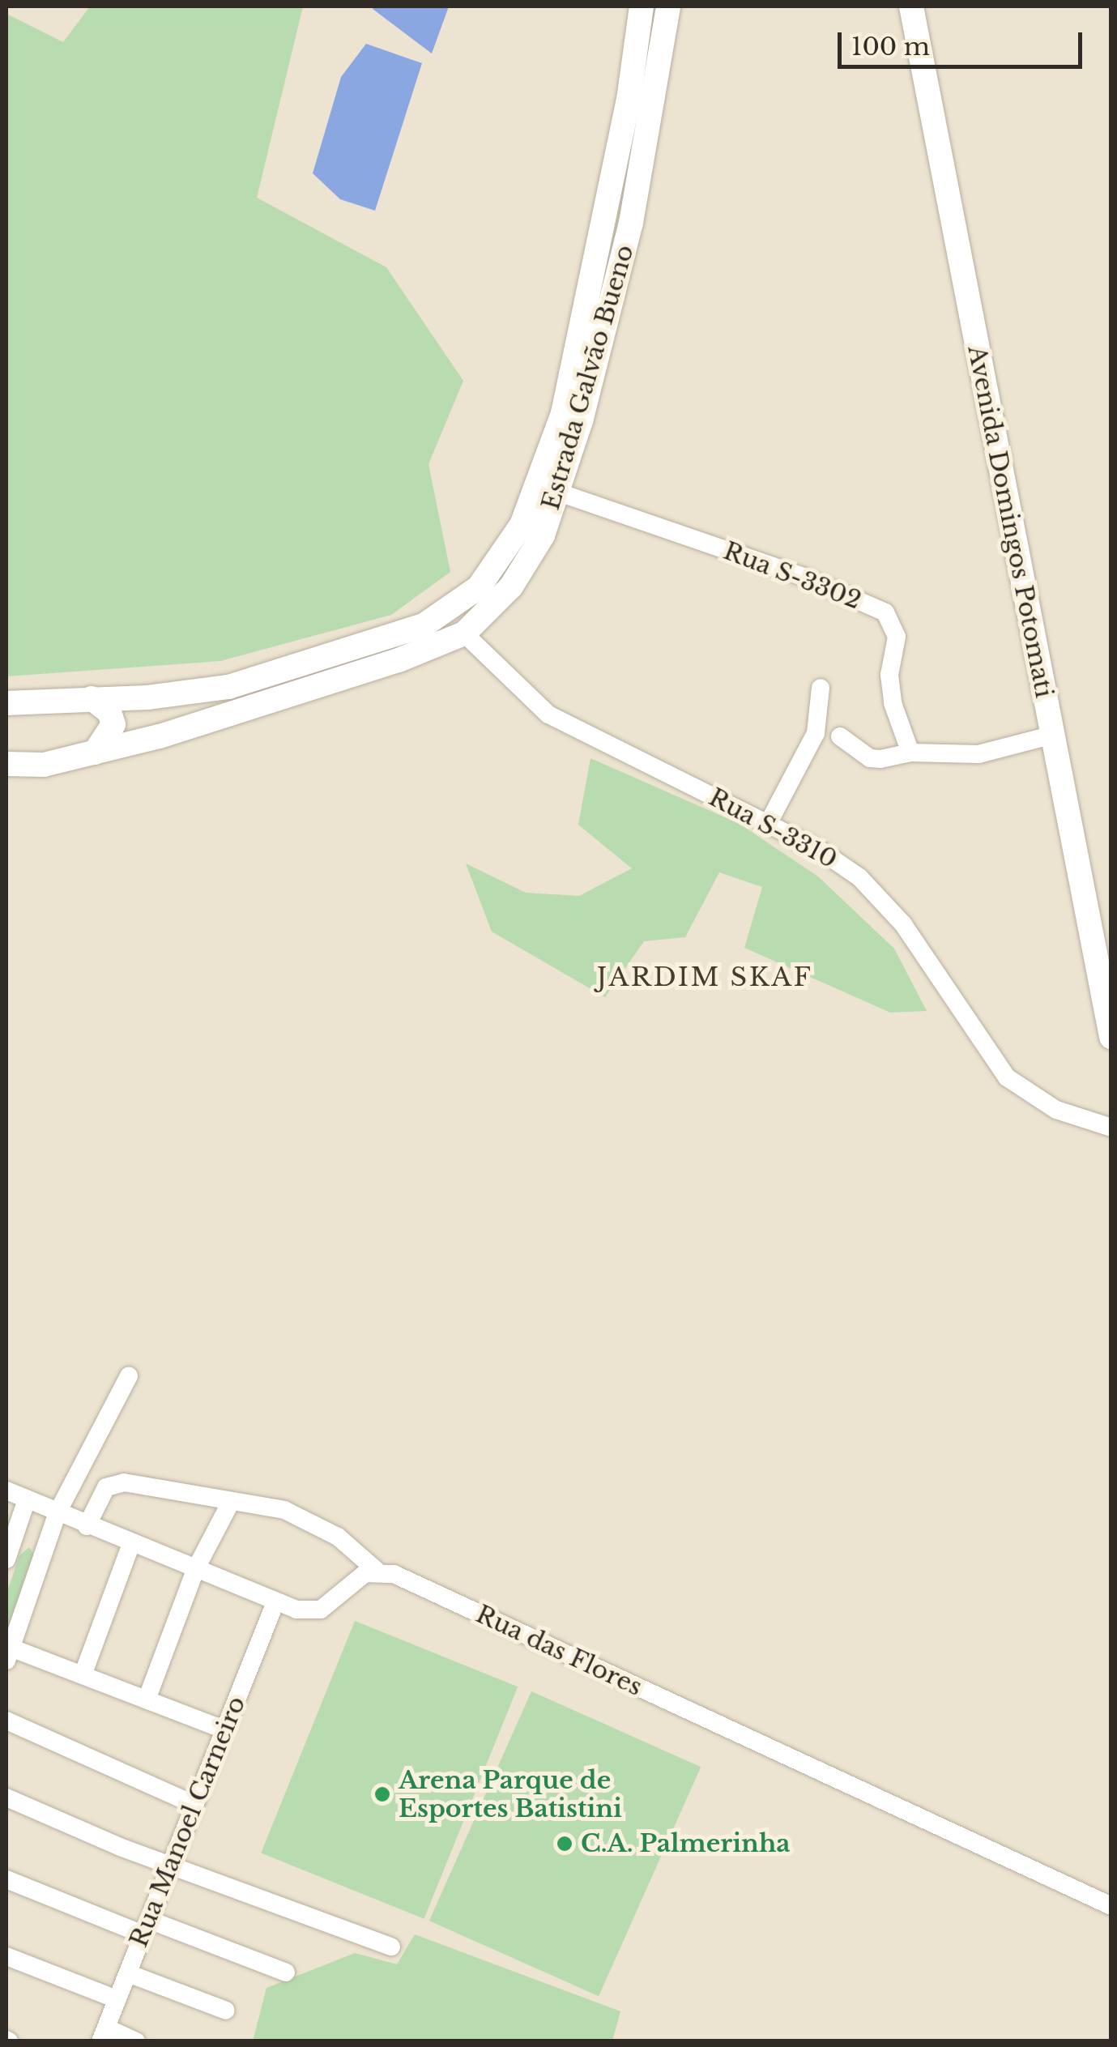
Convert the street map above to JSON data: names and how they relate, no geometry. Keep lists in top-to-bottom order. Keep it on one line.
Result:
{"streets":{"main road":["Estrada Galvão Bueno","Avenida Domingos Potomati"],"street":["Rua S-3302","Rua S-3310","Rua das Flores","Rua Manoel Carneiro"]},"crossings":[["Estrada Galvão Bueno","Rua S-3302"],["Estrada Galvão Bueno","Rua S-3310"]],"districts":["JARDIM SKAF"],"places":["Arena Parque de Esportes Batistini","C.A. Palmerinha"],"scale_bar":"100 m"}
